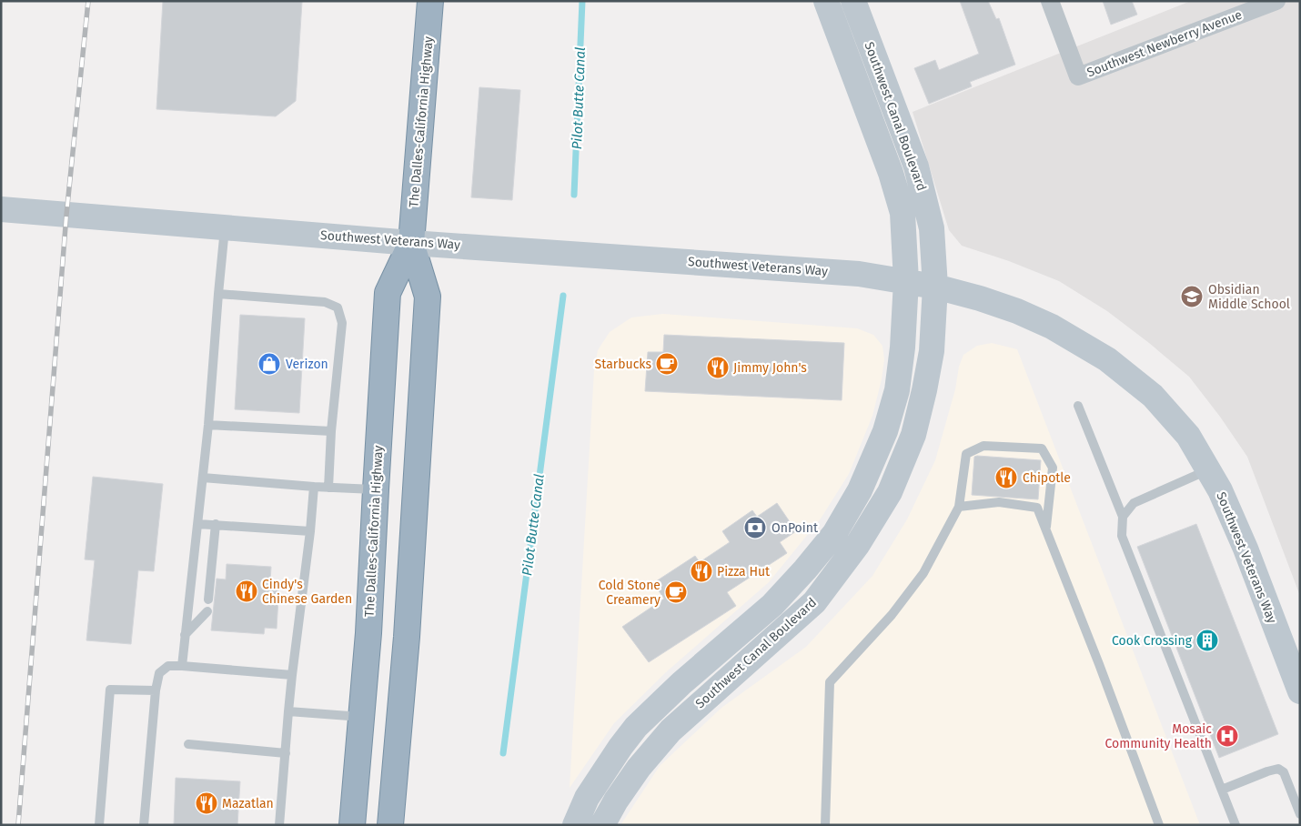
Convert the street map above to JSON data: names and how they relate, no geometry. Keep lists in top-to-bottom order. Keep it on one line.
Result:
{"streets":{"highway":["The Dalles-California Highway"],"main road":["Southwest Canal Boulevard","Southwest Veterans Way"],"street":["Southwest Newberry Avenue"]},"crossings":[["Southwest Canal Boulevard","Southwest Veterans Way"],["The Dalles-California Highway","Southwest Veterans Way"]],"water":["Pilot Butte Canal"],"places":{"school or university":["Obsidian Middle School"],"shop":["Verizon"],"cafe":["Starbucks","Cold Stone Creamery"],"restaurant":["Jimmy John's","Chipotle","Pizza Hut","Cindy's Chinese Garden","Mazatlan"],"bank":["OnPoint"],"building":["Cook Crossing"],"hospital":["Mosaic Community Health"]}}
